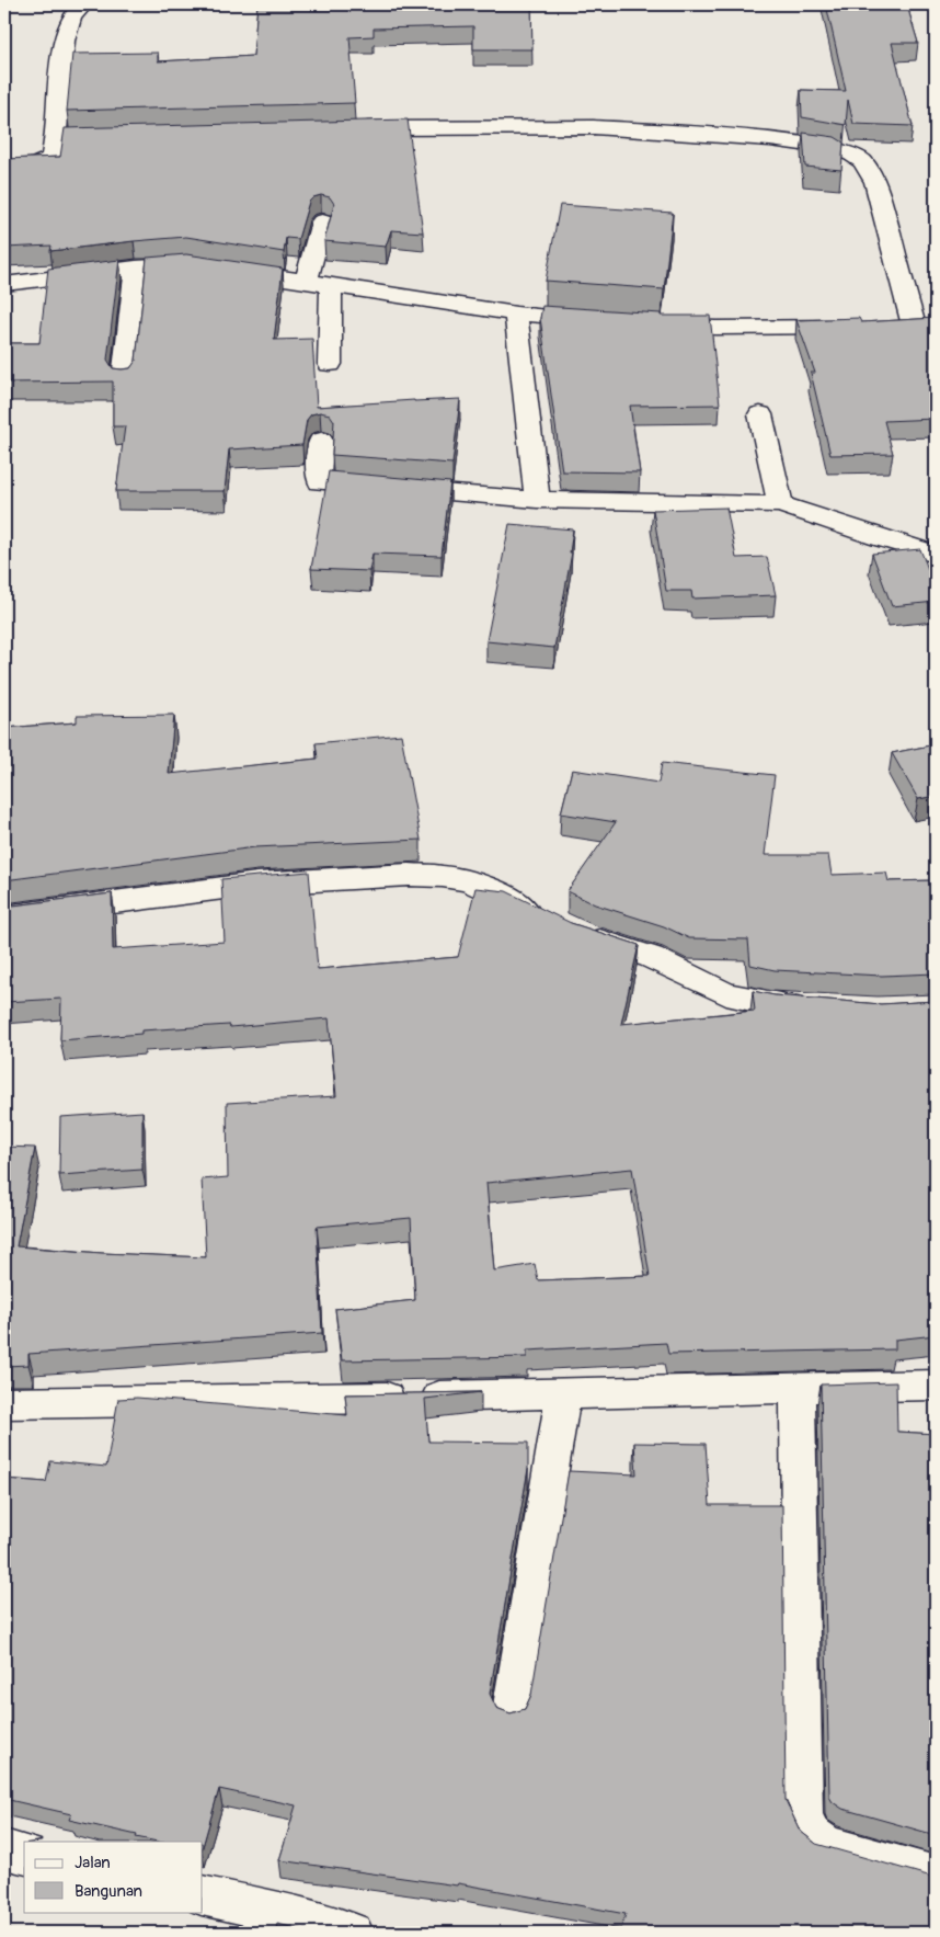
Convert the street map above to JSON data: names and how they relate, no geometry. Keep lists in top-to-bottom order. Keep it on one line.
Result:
{"legend":["Jalan","Bangunan"]}
